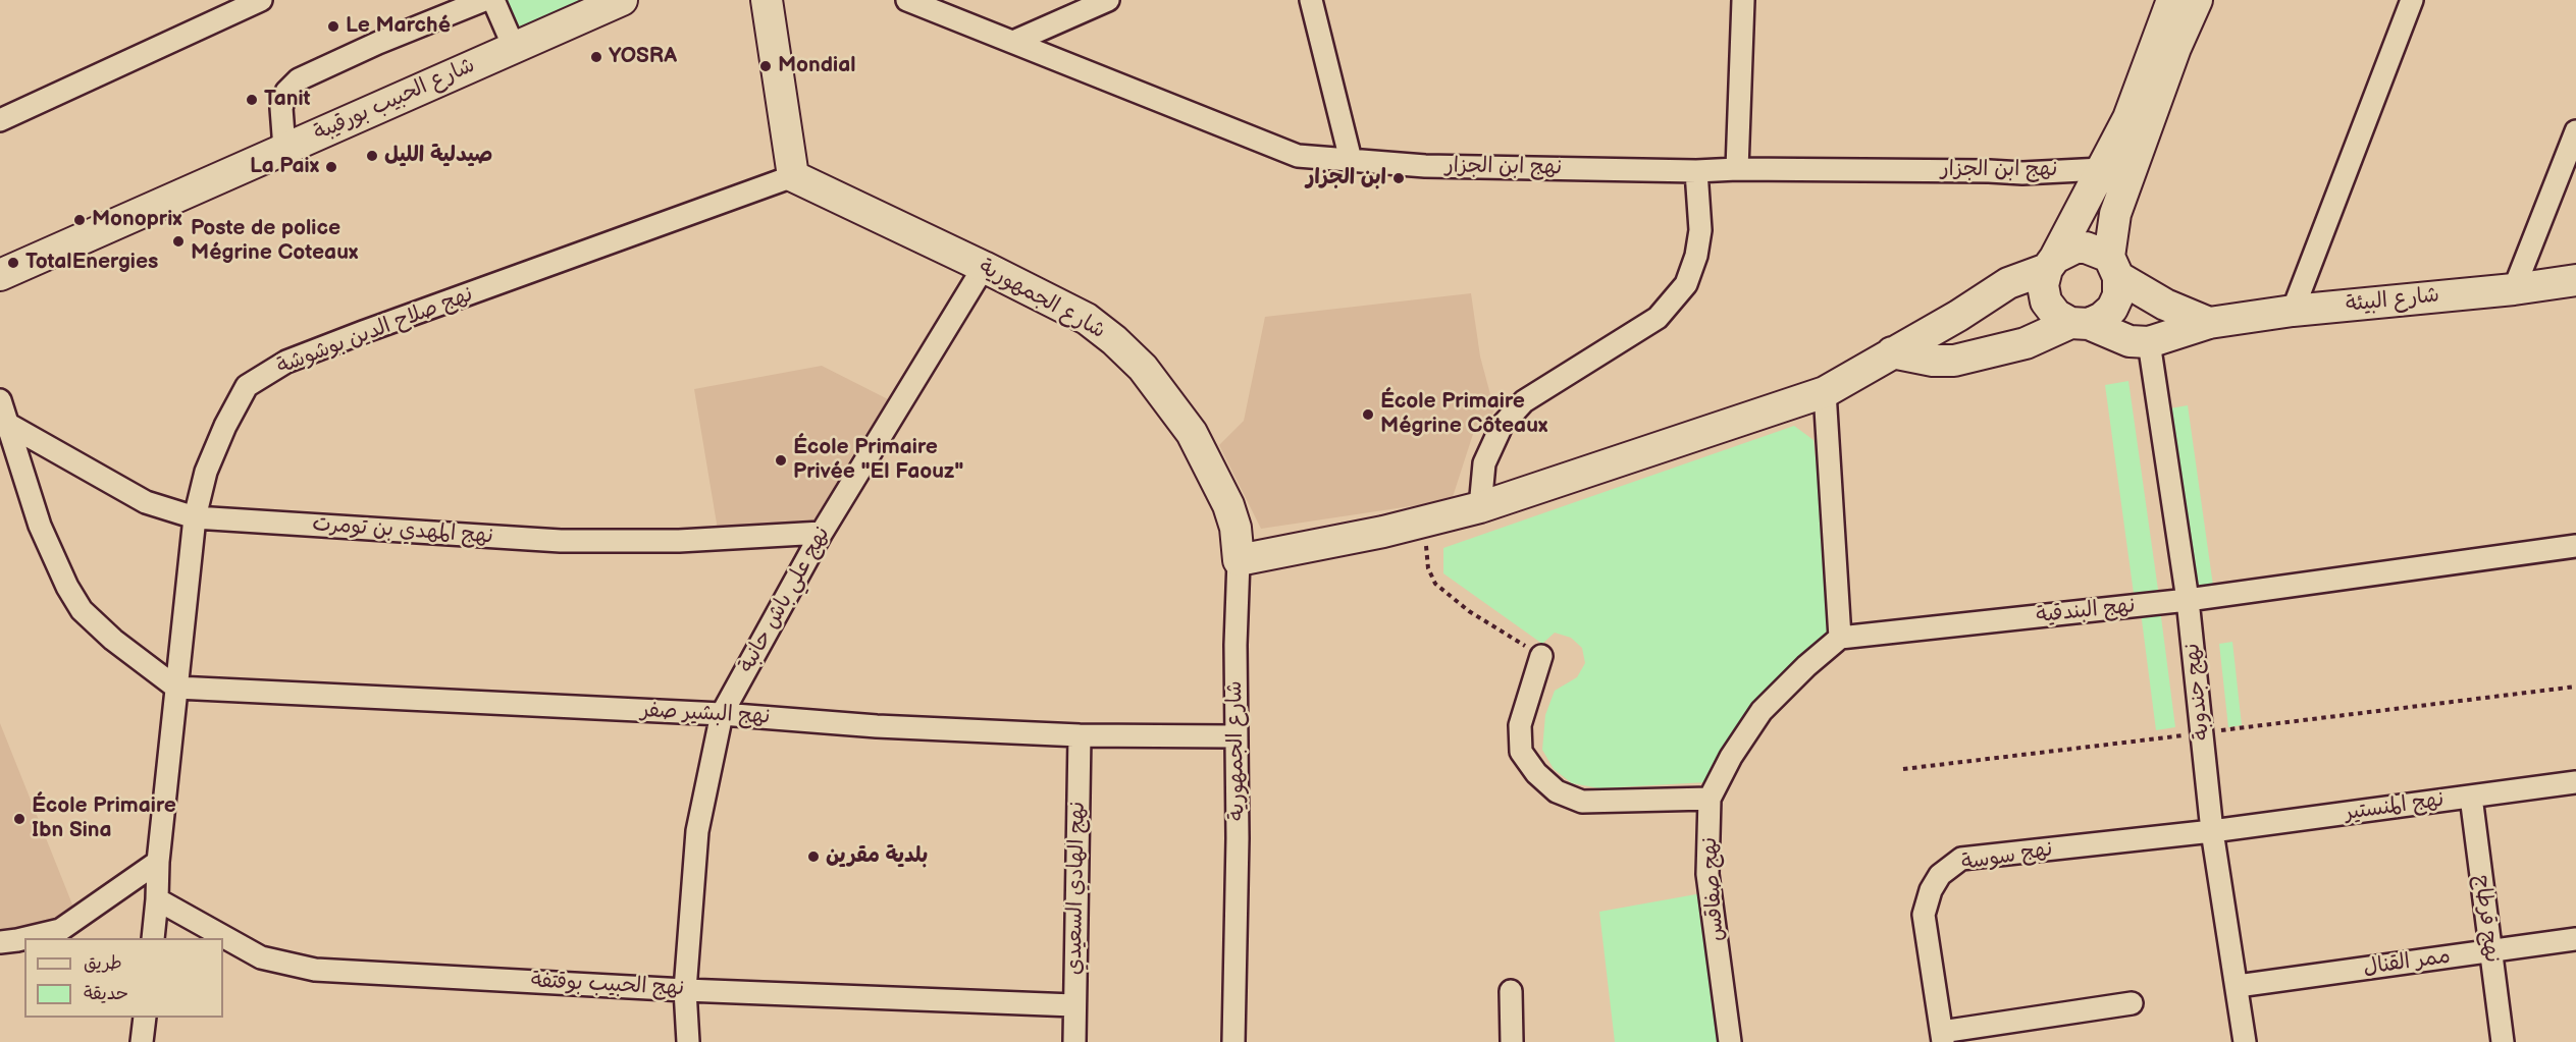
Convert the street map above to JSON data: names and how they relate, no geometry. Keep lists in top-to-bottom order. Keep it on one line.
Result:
{"streets":{"street":["شارع الحبيب بورقيبة","نهج ابن الجزار","شارع الجمهورية","شارع البيئة","نهج صلاح الدين بوشوشة","نهج المهدي بن تومرت","نهج علي باش حانبة","نهج البندقية","نهج جندوبة","نهج البشير صفر","نهج المنستير","نهج سوسة","نهج الهادي السعيدي","نهج صفاقس","نهج قرطاج","ممر القنال","نهج الحبيب بوقتفة"]},"crossings":[["شارع الجمهورية","نهج صلاح الدين بوشوشة"],["شارع الجمهورية","نهج علي باش حانبة"],["شارع الجمهورية","نهج البشير صفر"],["شارع البيئة","نهج جندوبة"],["نهج صلاح الدين بوشوشة","نهج المهدي بن تومرت"],["نهج صلاح الدين بوشوشة","نهج البشير صفر"],["نهج صلاح الدين بوشوشة","نهج الحبيب بوقتفة"],["نهج المهدي بن تومرت","نهج علي باش حانبة"],["نهج علي باش حانبة","نهج البشير صفر"],["نهج علي باش حانبة","نهج الحبيب بوقتفة"],["نهج البندقية","نهج جندوبة"],["نهج البندقية","نهج صفاقس"],["نهج جندوبة","نهج المنستير"],["نهج جندوبة","نهج سوسة"],["نهج جندوبة","ممر القنال"],["نهج البشير صفر","نهج الهادي السعيدي"],["نهج المنستير","نهج سوسة"],["نهج المنستير","نهج قرطاج"],["نهج الهادي السعيدي","نهج الحبيب بوقتفة"],["نهج قرطاج","ممر القنال"]],"places":["Le Marché","YOSRA","Mondial","Tanit","صيدلية الليل","La Paix","ابن الجزار","Monoprix","Poste de police Mégrine Coteaux","TotalEnergies","École Primaire Mégrine Côteaux","École Primaire Privée \"El Faouz\"","École Primaire Ibn Sina","بلدية مقرين"],"legend":["طريق","حديقة"]}
